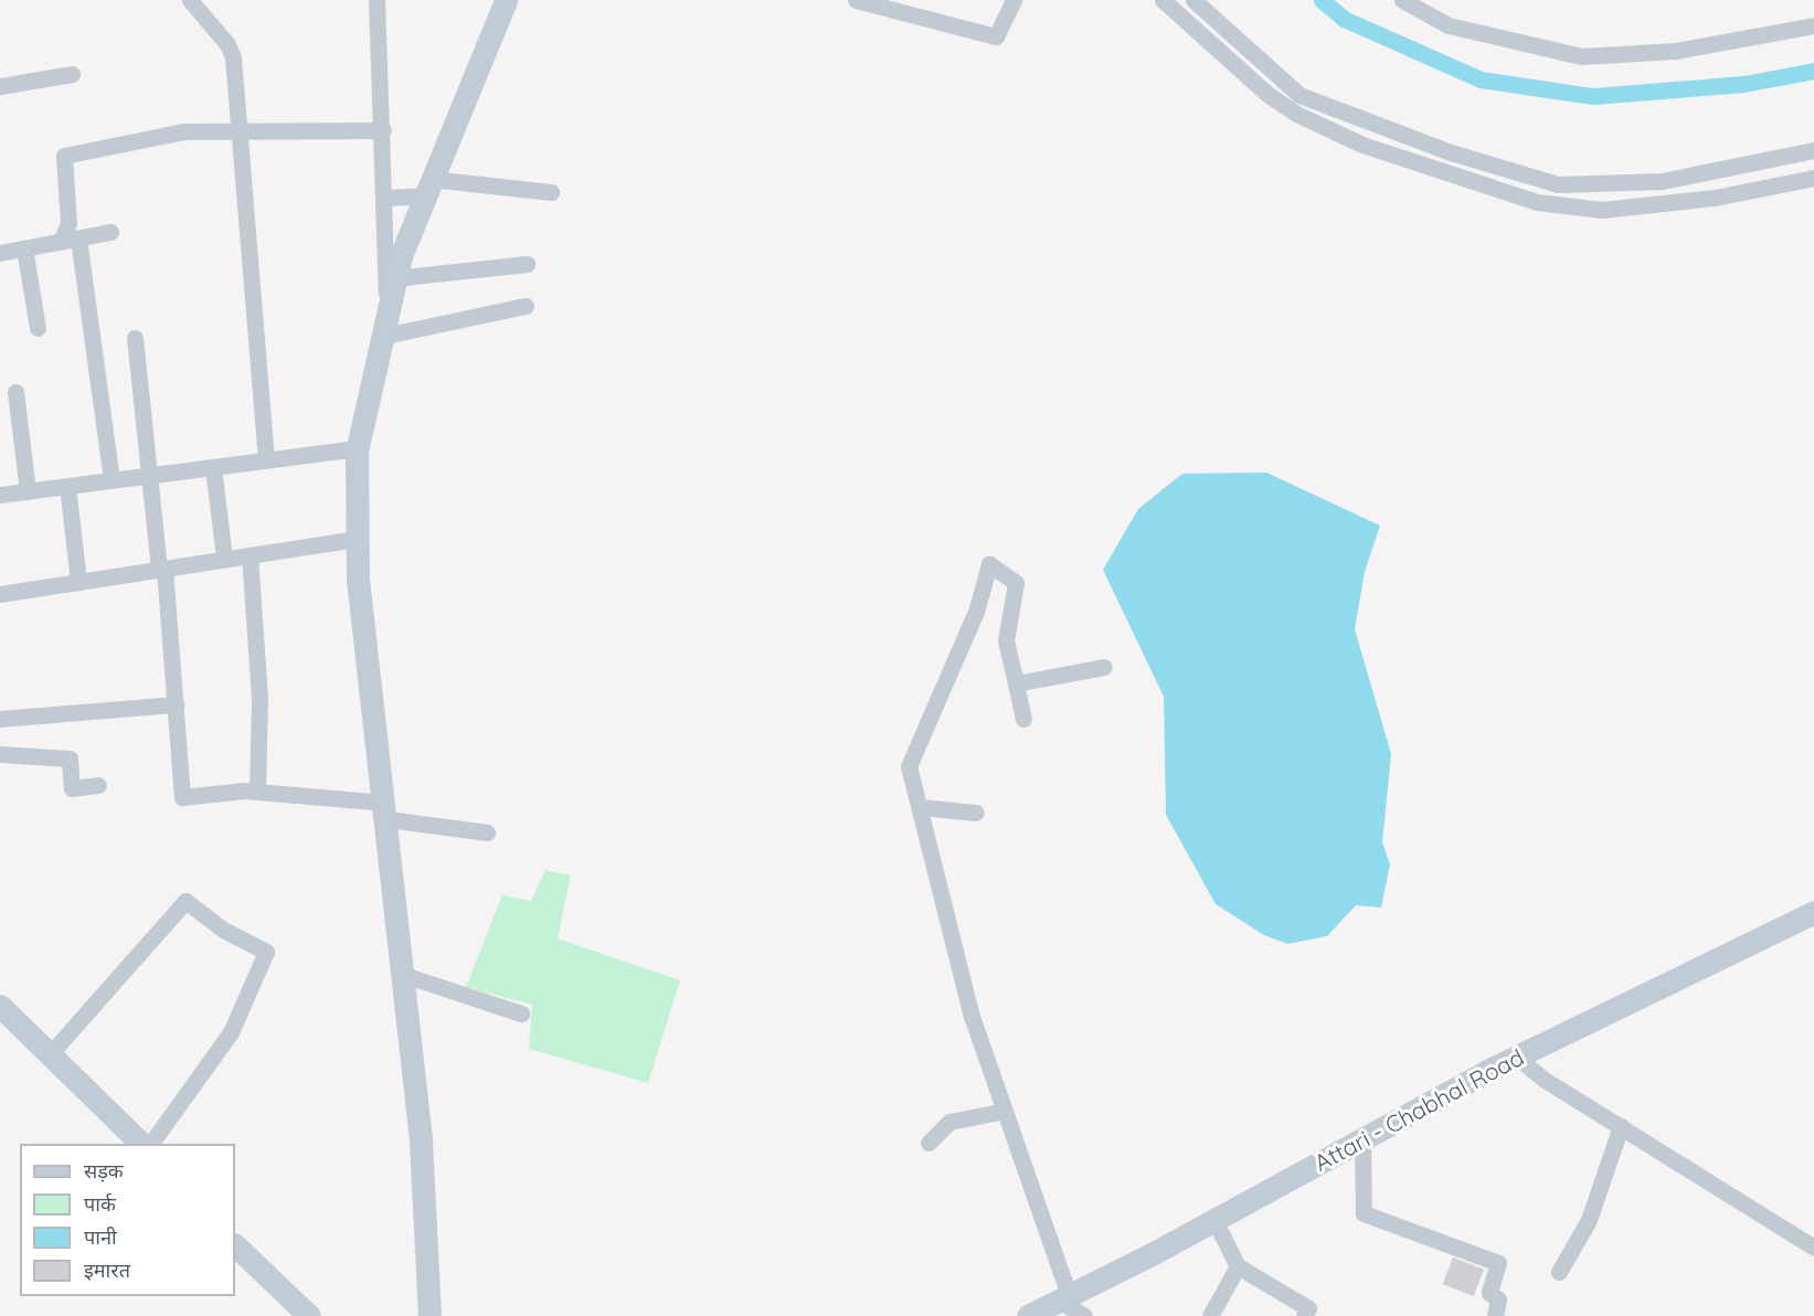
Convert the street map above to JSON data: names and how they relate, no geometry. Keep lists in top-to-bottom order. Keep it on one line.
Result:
{"streets":{"street":["Attari - Chabhal Road"]},"legend":["सड़क","पार्क","पानी","इमारत"]}
